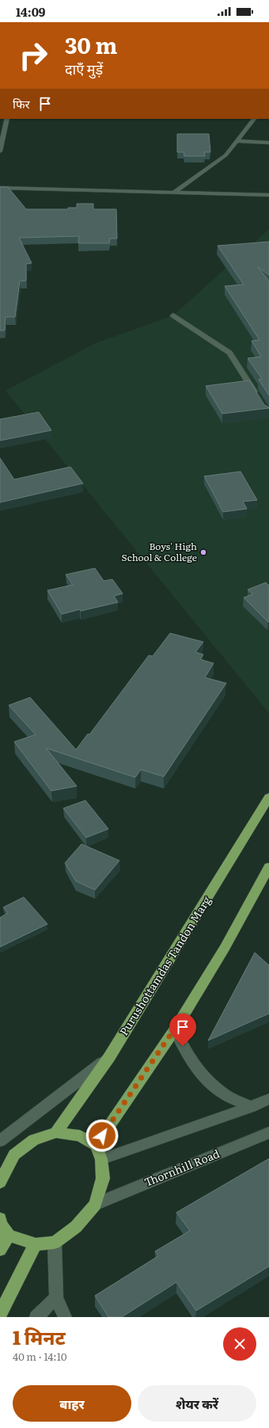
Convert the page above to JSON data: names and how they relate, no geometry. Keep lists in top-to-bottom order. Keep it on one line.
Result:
{"streets":{"main road":["Purushottamdas Tandon Marg"],"street":["Thornhill Road"]},"places":["Boys' High School & College"],"page":{"status":"14:09","turn":["30 m","दाएँ मुड़ें"],"then":"फिर","heading":["1 मिनट","40 m · 14:10"],"buttons":["बाहर","शेयर करें"]}}
